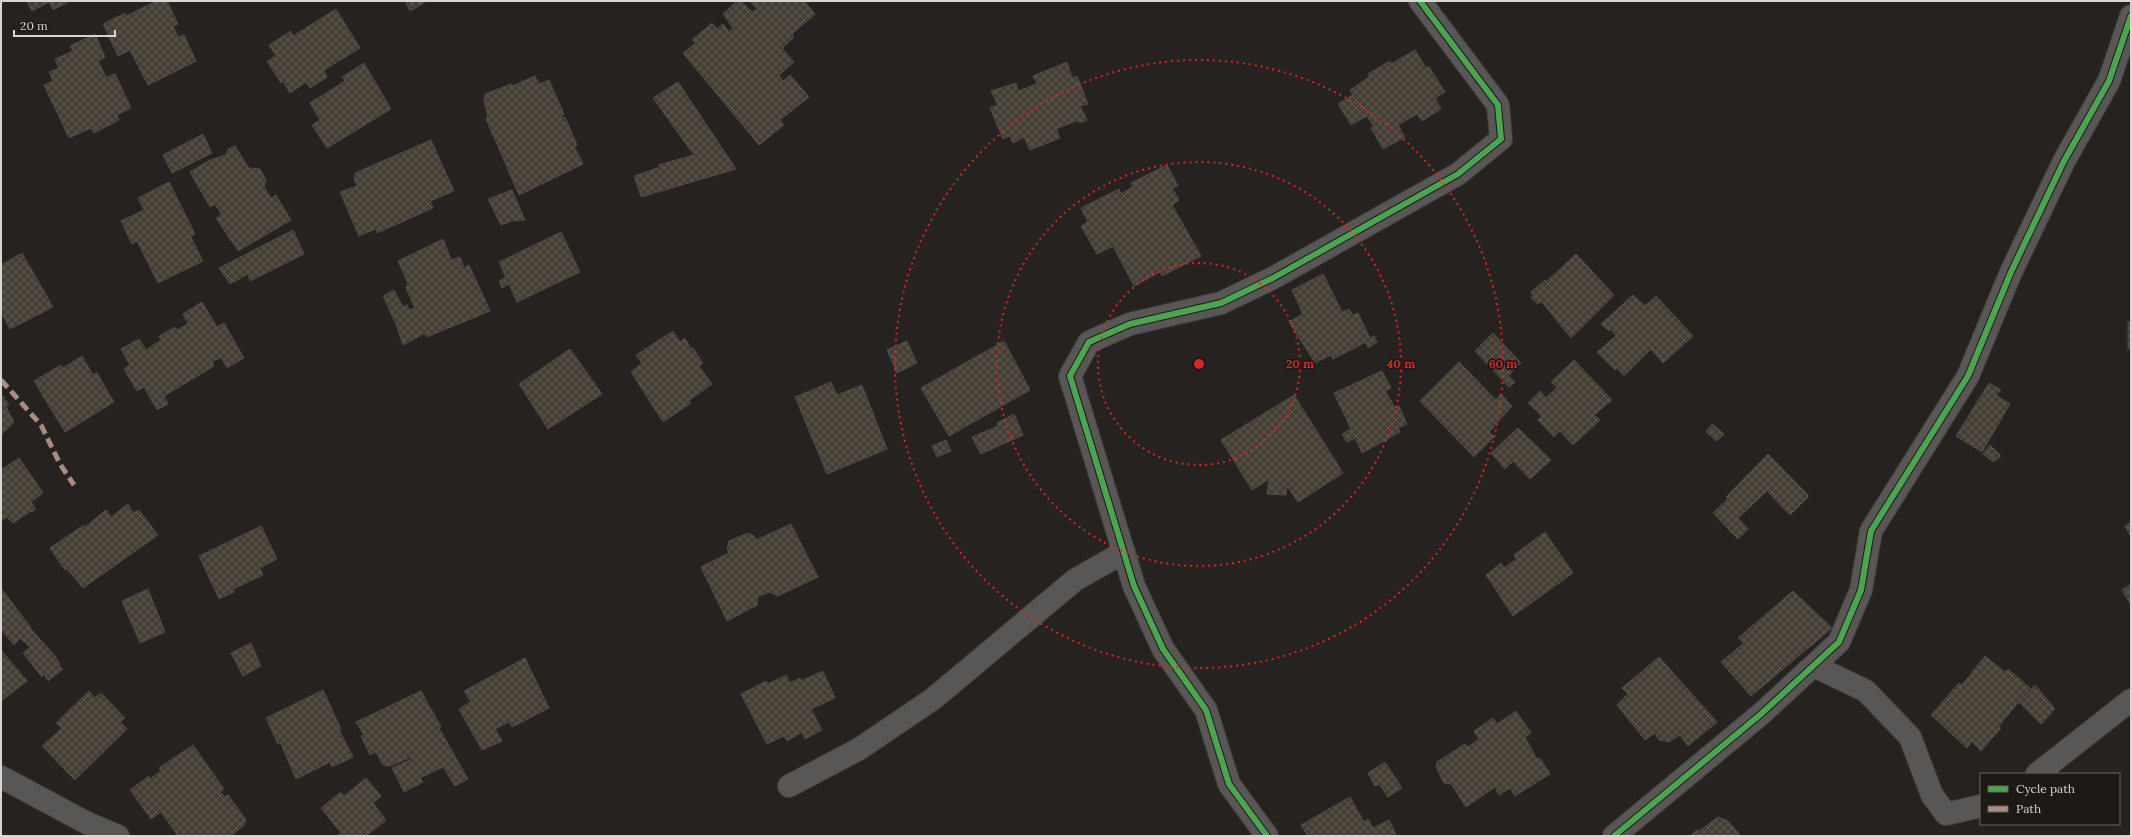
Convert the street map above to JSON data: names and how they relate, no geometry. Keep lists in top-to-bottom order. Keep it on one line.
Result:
{"legend":["Cycle path","Path"],"scale_bar":"20 m","rings":["20 m","40 m","60 m"]}
